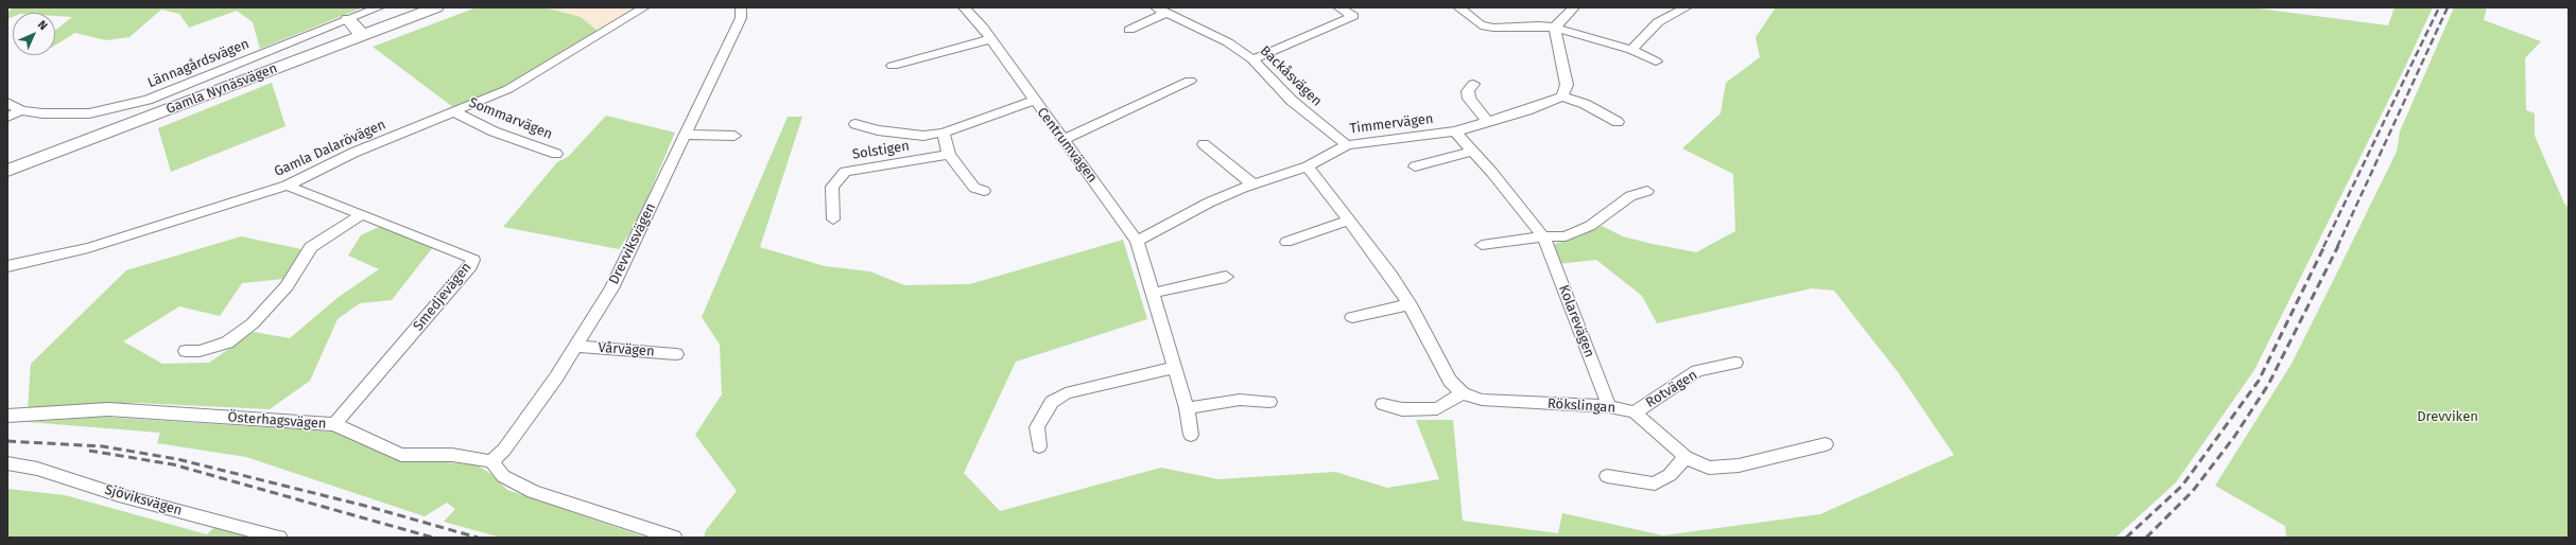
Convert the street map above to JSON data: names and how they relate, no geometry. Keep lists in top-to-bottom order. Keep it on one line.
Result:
{"streets":{"street":["Lännagårdsvägen","Backåsvägen","Gamla Nynäsvägen","Sommarvägen","Timmervägen","Centrumvägen","Gamla Dalarövägen","Solstigen","Drevviksvägen","Smedjevägen","Kolarevägen","Vårvägen","Rotvägen","Rökslingan","Österhagsvägen","Sjöviksvägen"]},"crossings":[["Backåsvägen","Timmervägen"],["Sommarvägen","Gamla Dalarövägen"],["Timmervägen","Centrumvägen"],["Timmervägen","Kolarevägen"],["Timmervägen","Rökslingan"],["Centrumvägen","Solstigen"],["Gamla Dalarövägen","Smedjevägen"],["Drevviksvägen","Vårvägen"],["Drevviksvägen","Österhagsvägen"],["Smedjevägen","Österhagsvägen"],["Kolarevägen","Rökslingan"],["Rotvägen","Rökslingan"]],"parks":["Drevviken"],"north":"top right"}
